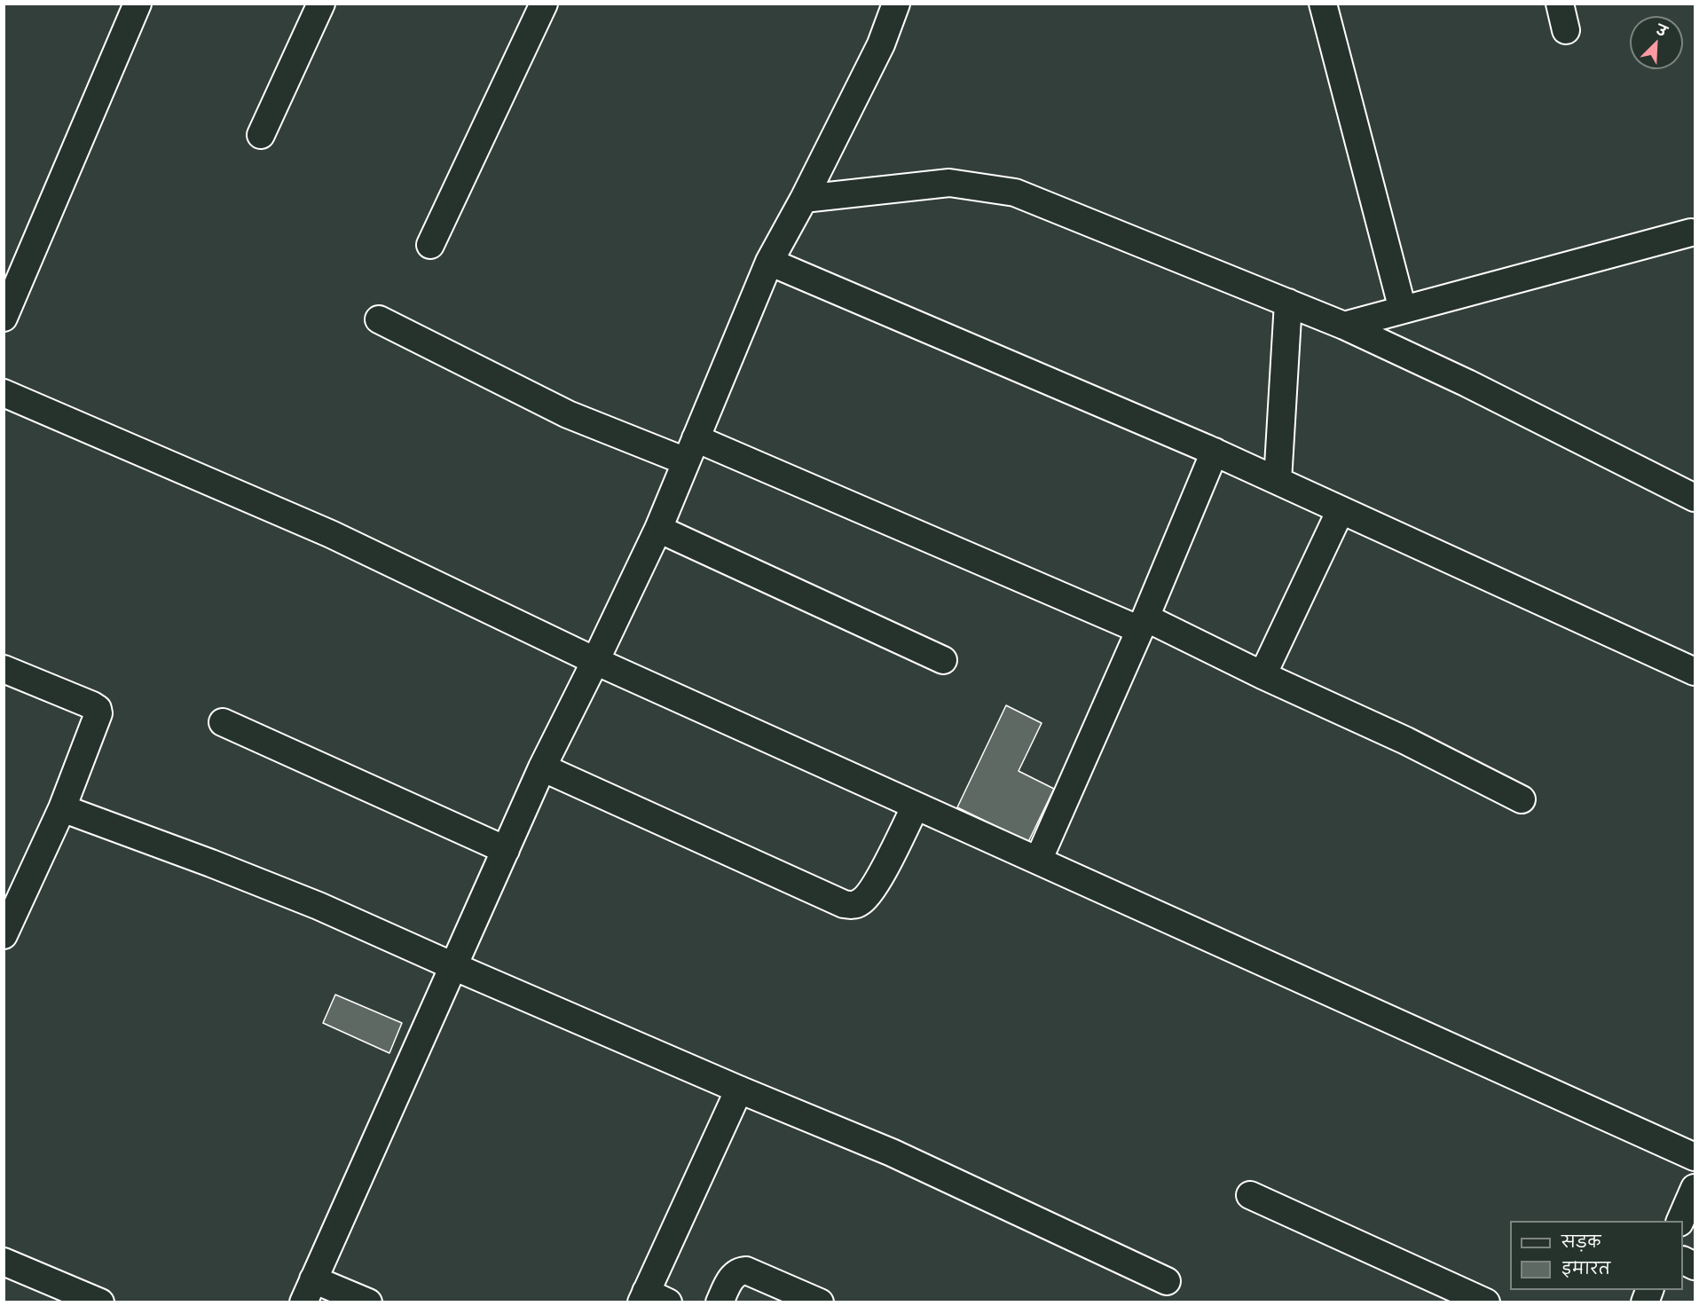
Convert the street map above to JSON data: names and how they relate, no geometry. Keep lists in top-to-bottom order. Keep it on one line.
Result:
{"legend":["सड़क","इमारत"],"north":"top right"}
